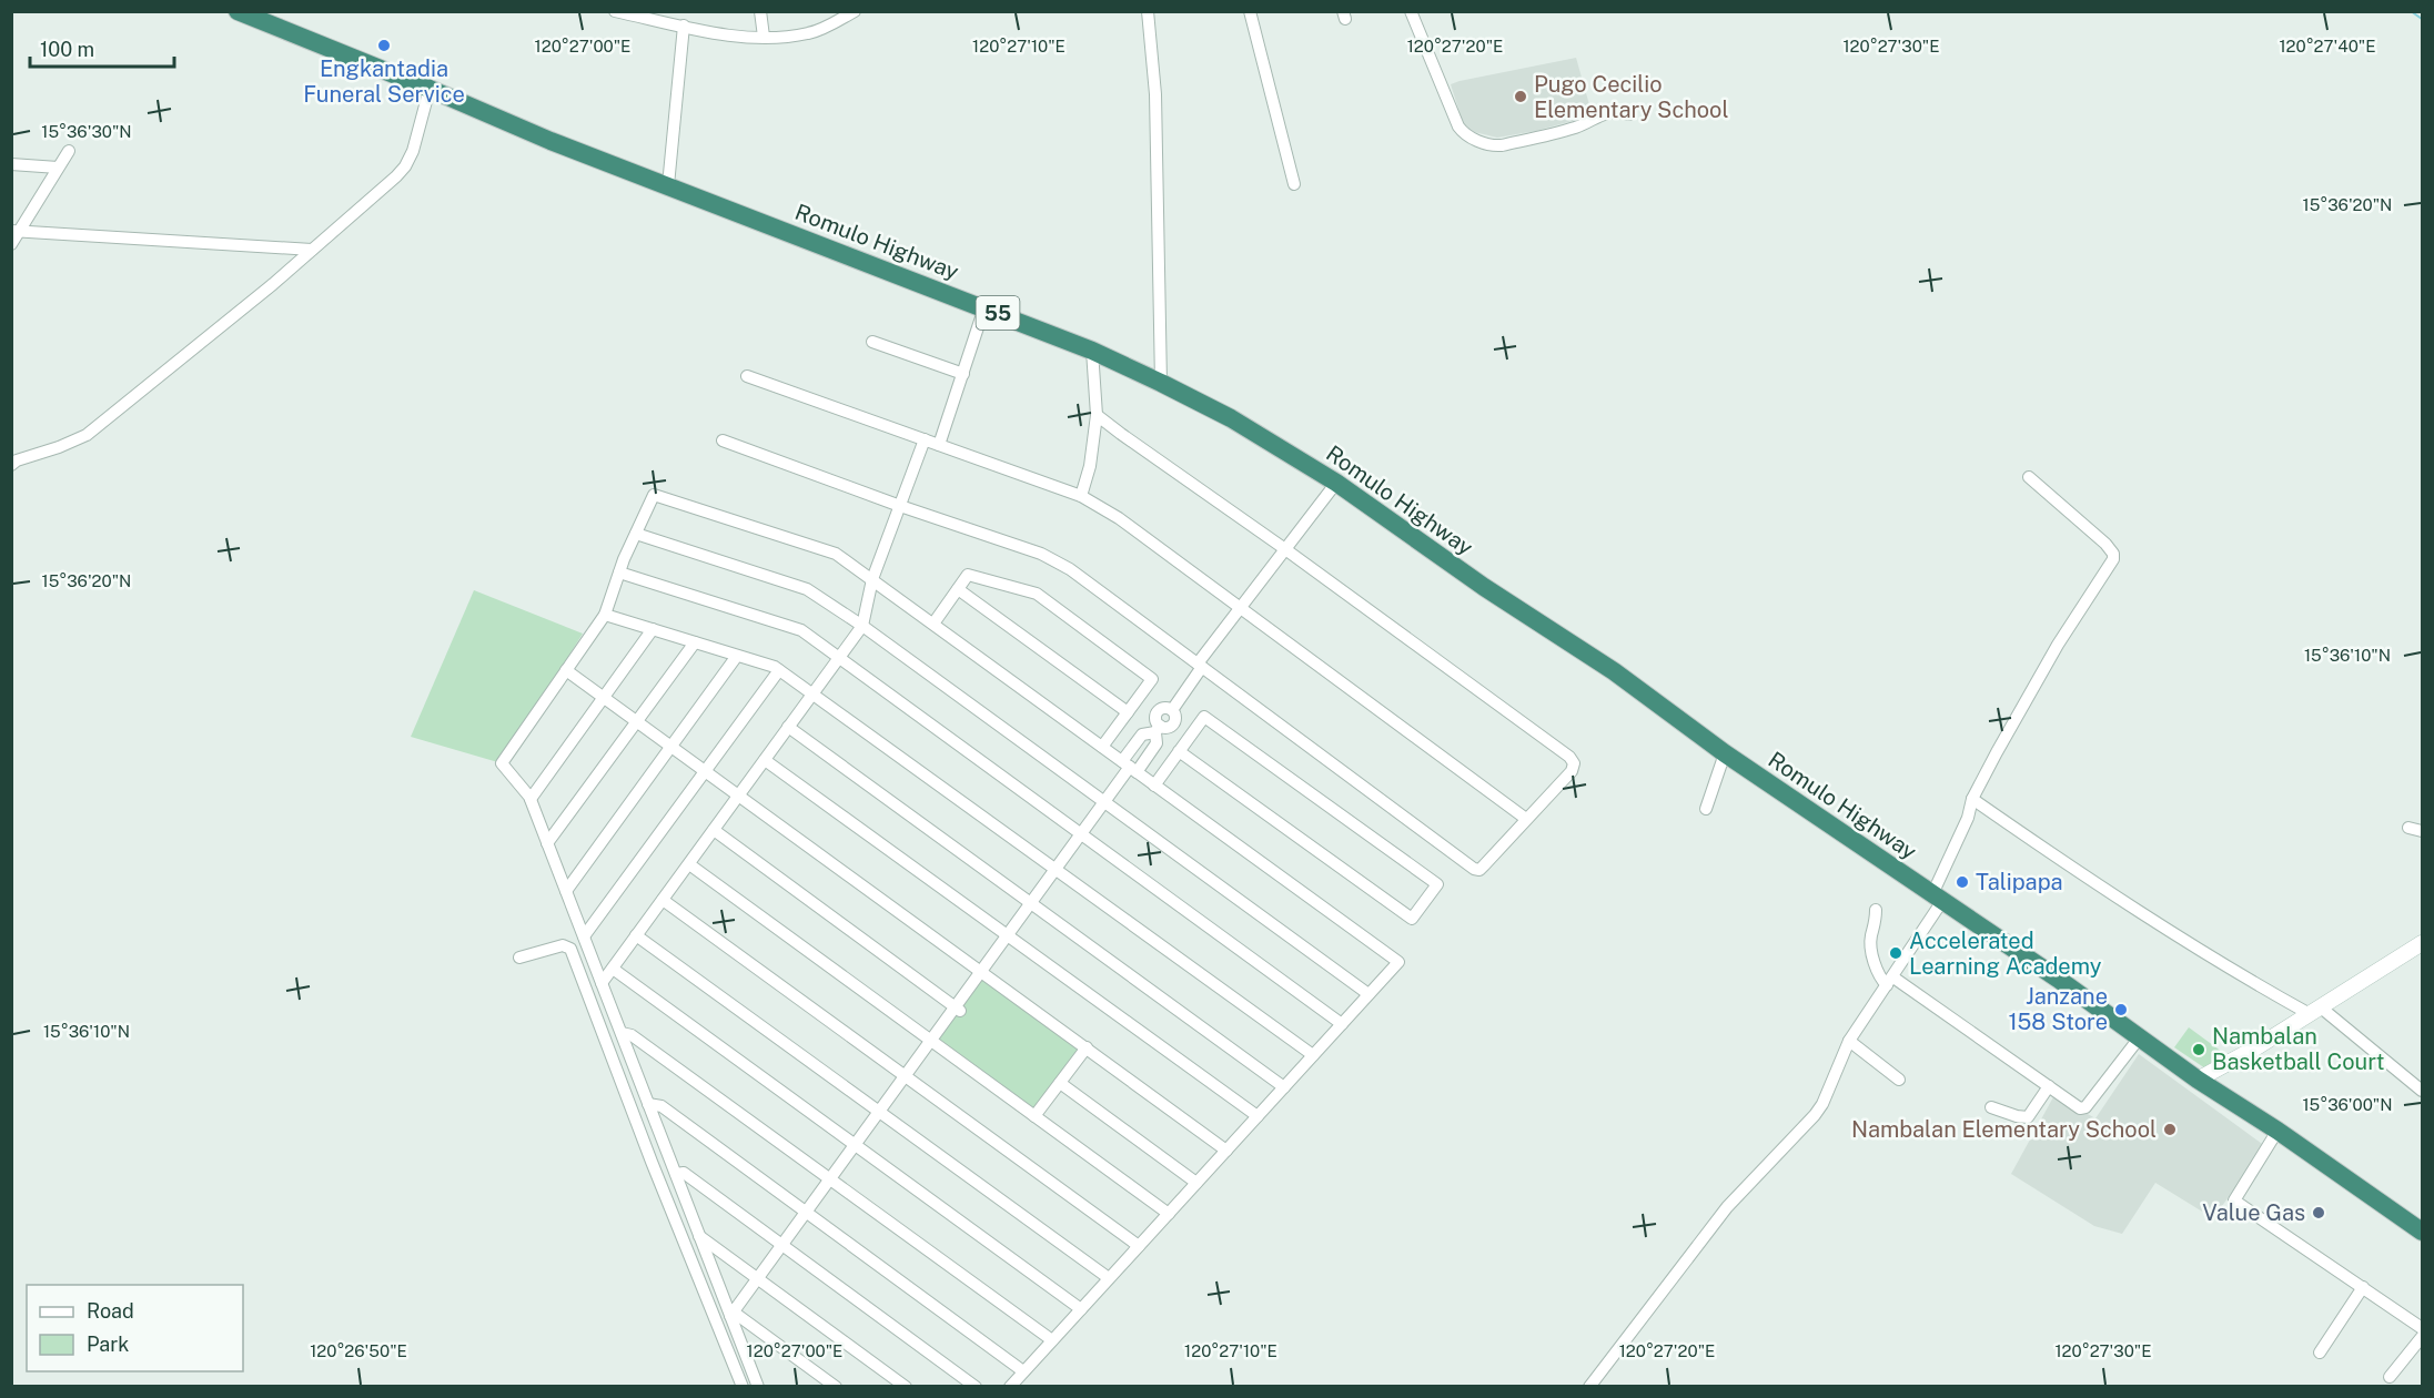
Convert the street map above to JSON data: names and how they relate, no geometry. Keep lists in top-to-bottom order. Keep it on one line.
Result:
{"streets":{"highway":["Romulo Highway","55"]},"places":["Engkantadia Funeral Service","Pugo Cecilio Elementary School","Talipapa","Accelerated Learning Academy","Janzane 158 Store","Nambalan Basketball Court","Nambalan Elementary School","Value Gas"],"legend":["Road","Park"],"scale_bar":"100 m","coordinates":["120°27'00\"E","120°27'10\"E","120°27'20\"E","120°27'30\"E","120°27'40\"E","15°36'30\"N","15°36'20\"N","15°36'10\"N","15°36'00\"N","120°26'50\"E"]}
